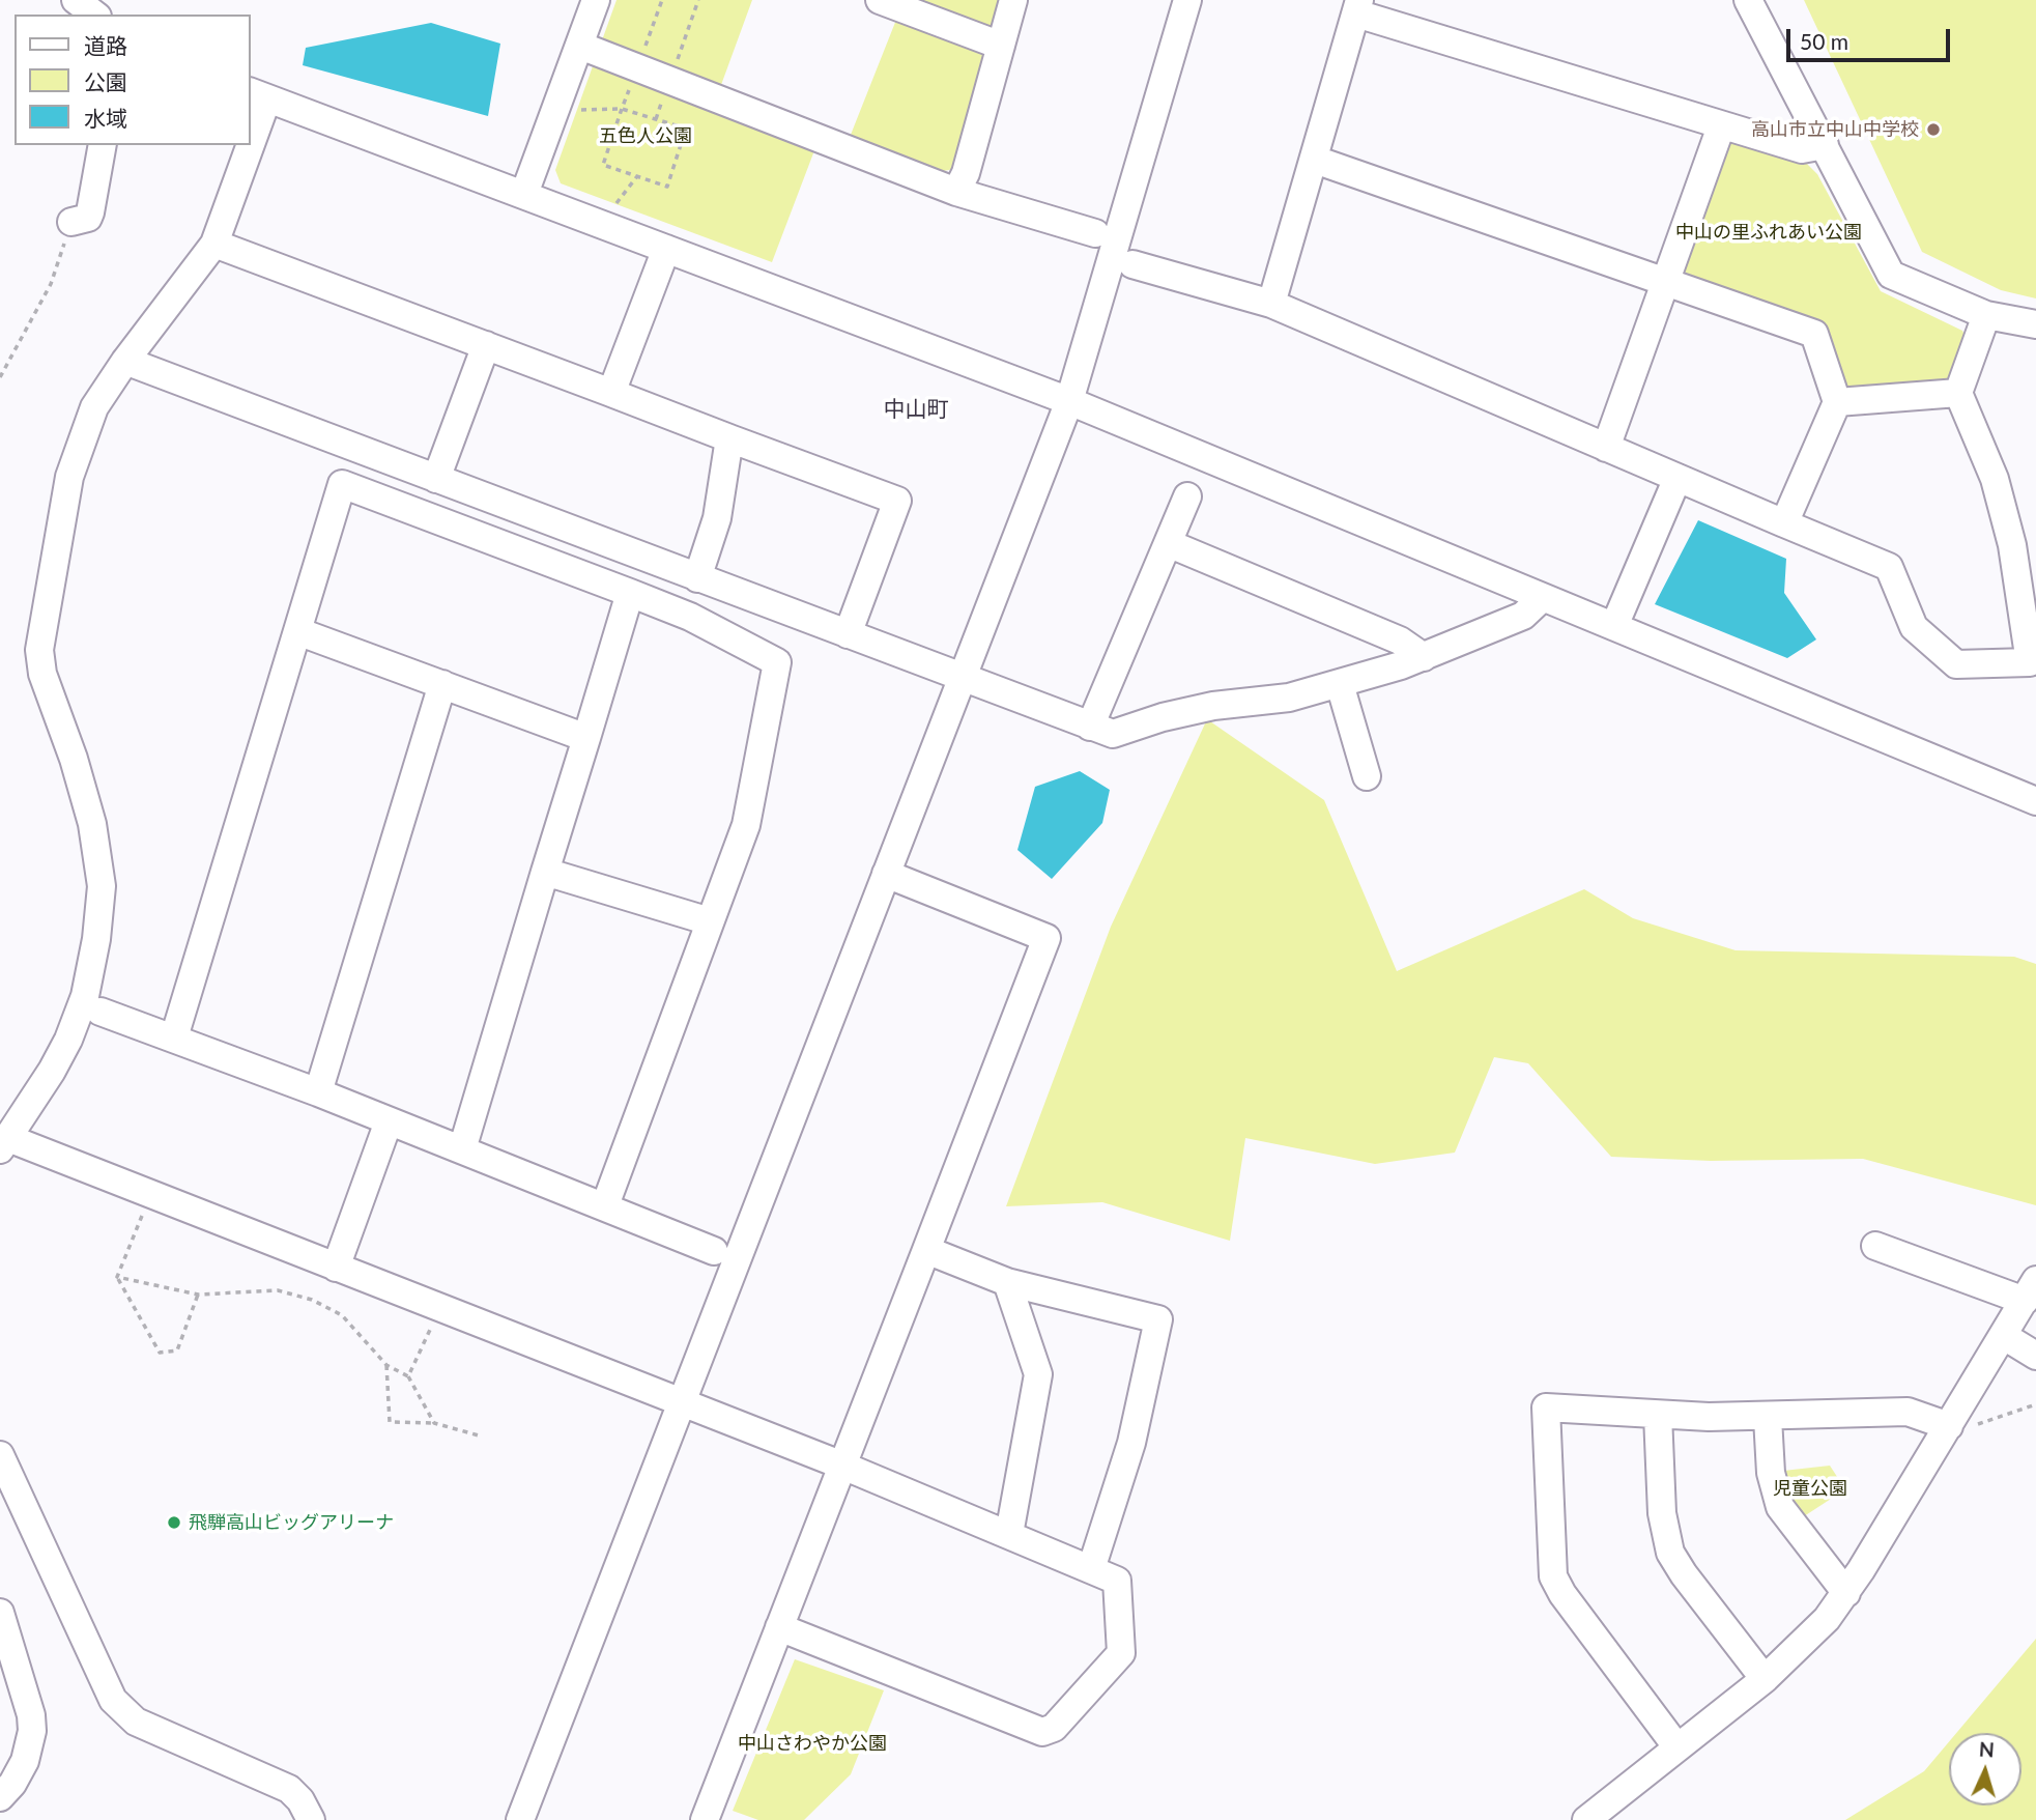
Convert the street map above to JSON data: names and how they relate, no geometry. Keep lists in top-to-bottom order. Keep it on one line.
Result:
{"districts":["中山町"],"parks":["五色人公園","中山の里ふれあい公園","児童公園","中山さわやか公園"],"places":["高山市立中山中学校","飛騨高山ビッグアリーナ"],"legend":["道路","公園","水域"],"scale_bar":"50 m","north":"top"}
